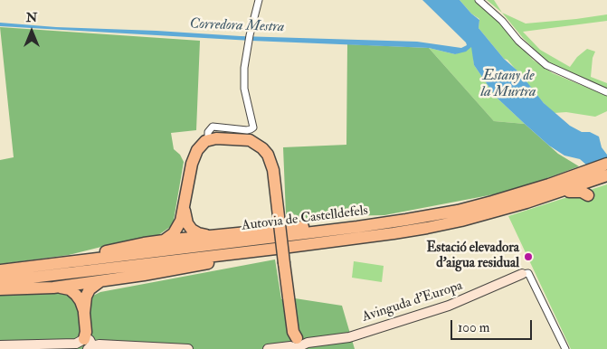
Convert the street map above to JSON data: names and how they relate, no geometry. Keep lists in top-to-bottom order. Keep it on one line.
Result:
{"streets":{"highway":["Autovia de Castelldefels"],"street":["Avinguda d'Europa"]},"water":["Corredora Mestra","Estany de la Murtra"],"places":["Estació elevadora d'aigua residual"],"scale_bar":"100 m","north":"top"}
